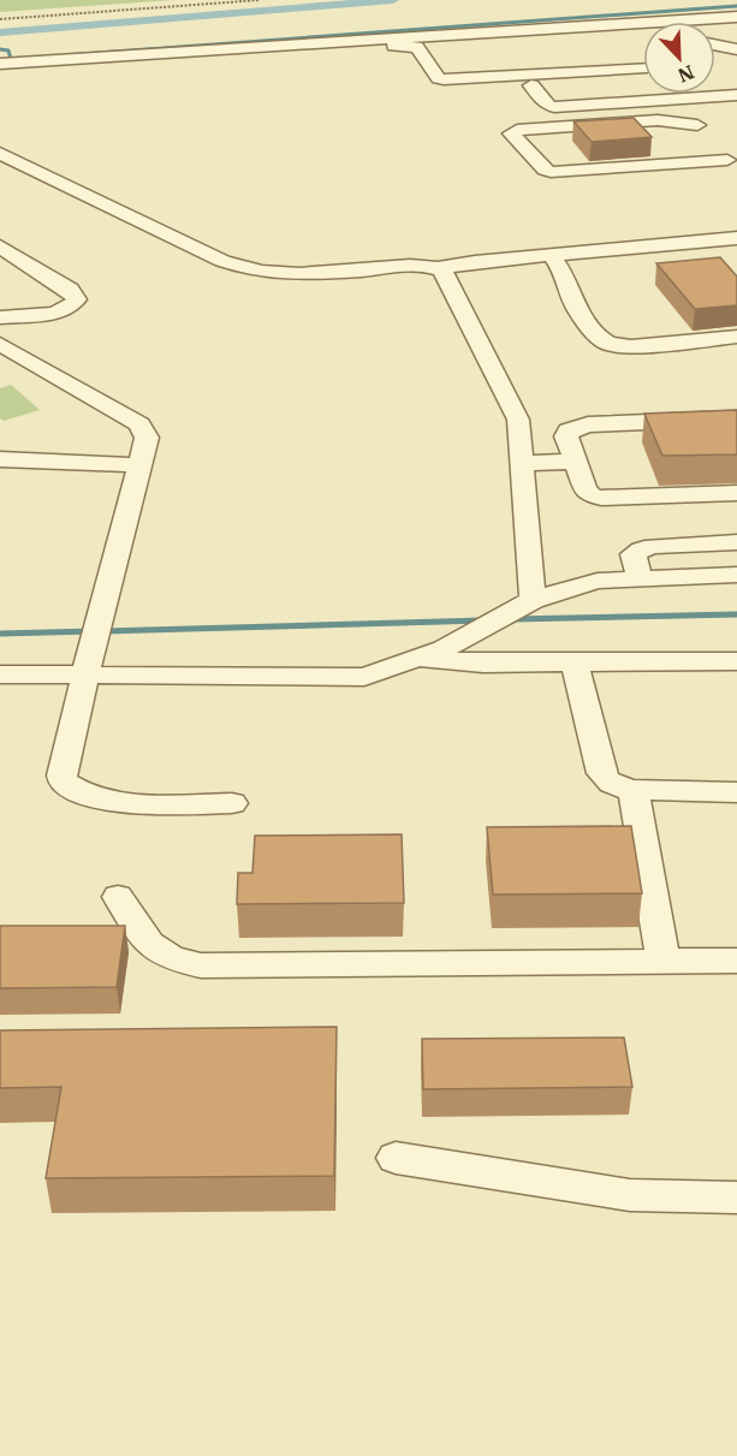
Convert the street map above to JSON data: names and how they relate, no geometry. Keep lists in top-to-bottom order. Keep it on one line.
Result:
{"north":"bottom right"}
